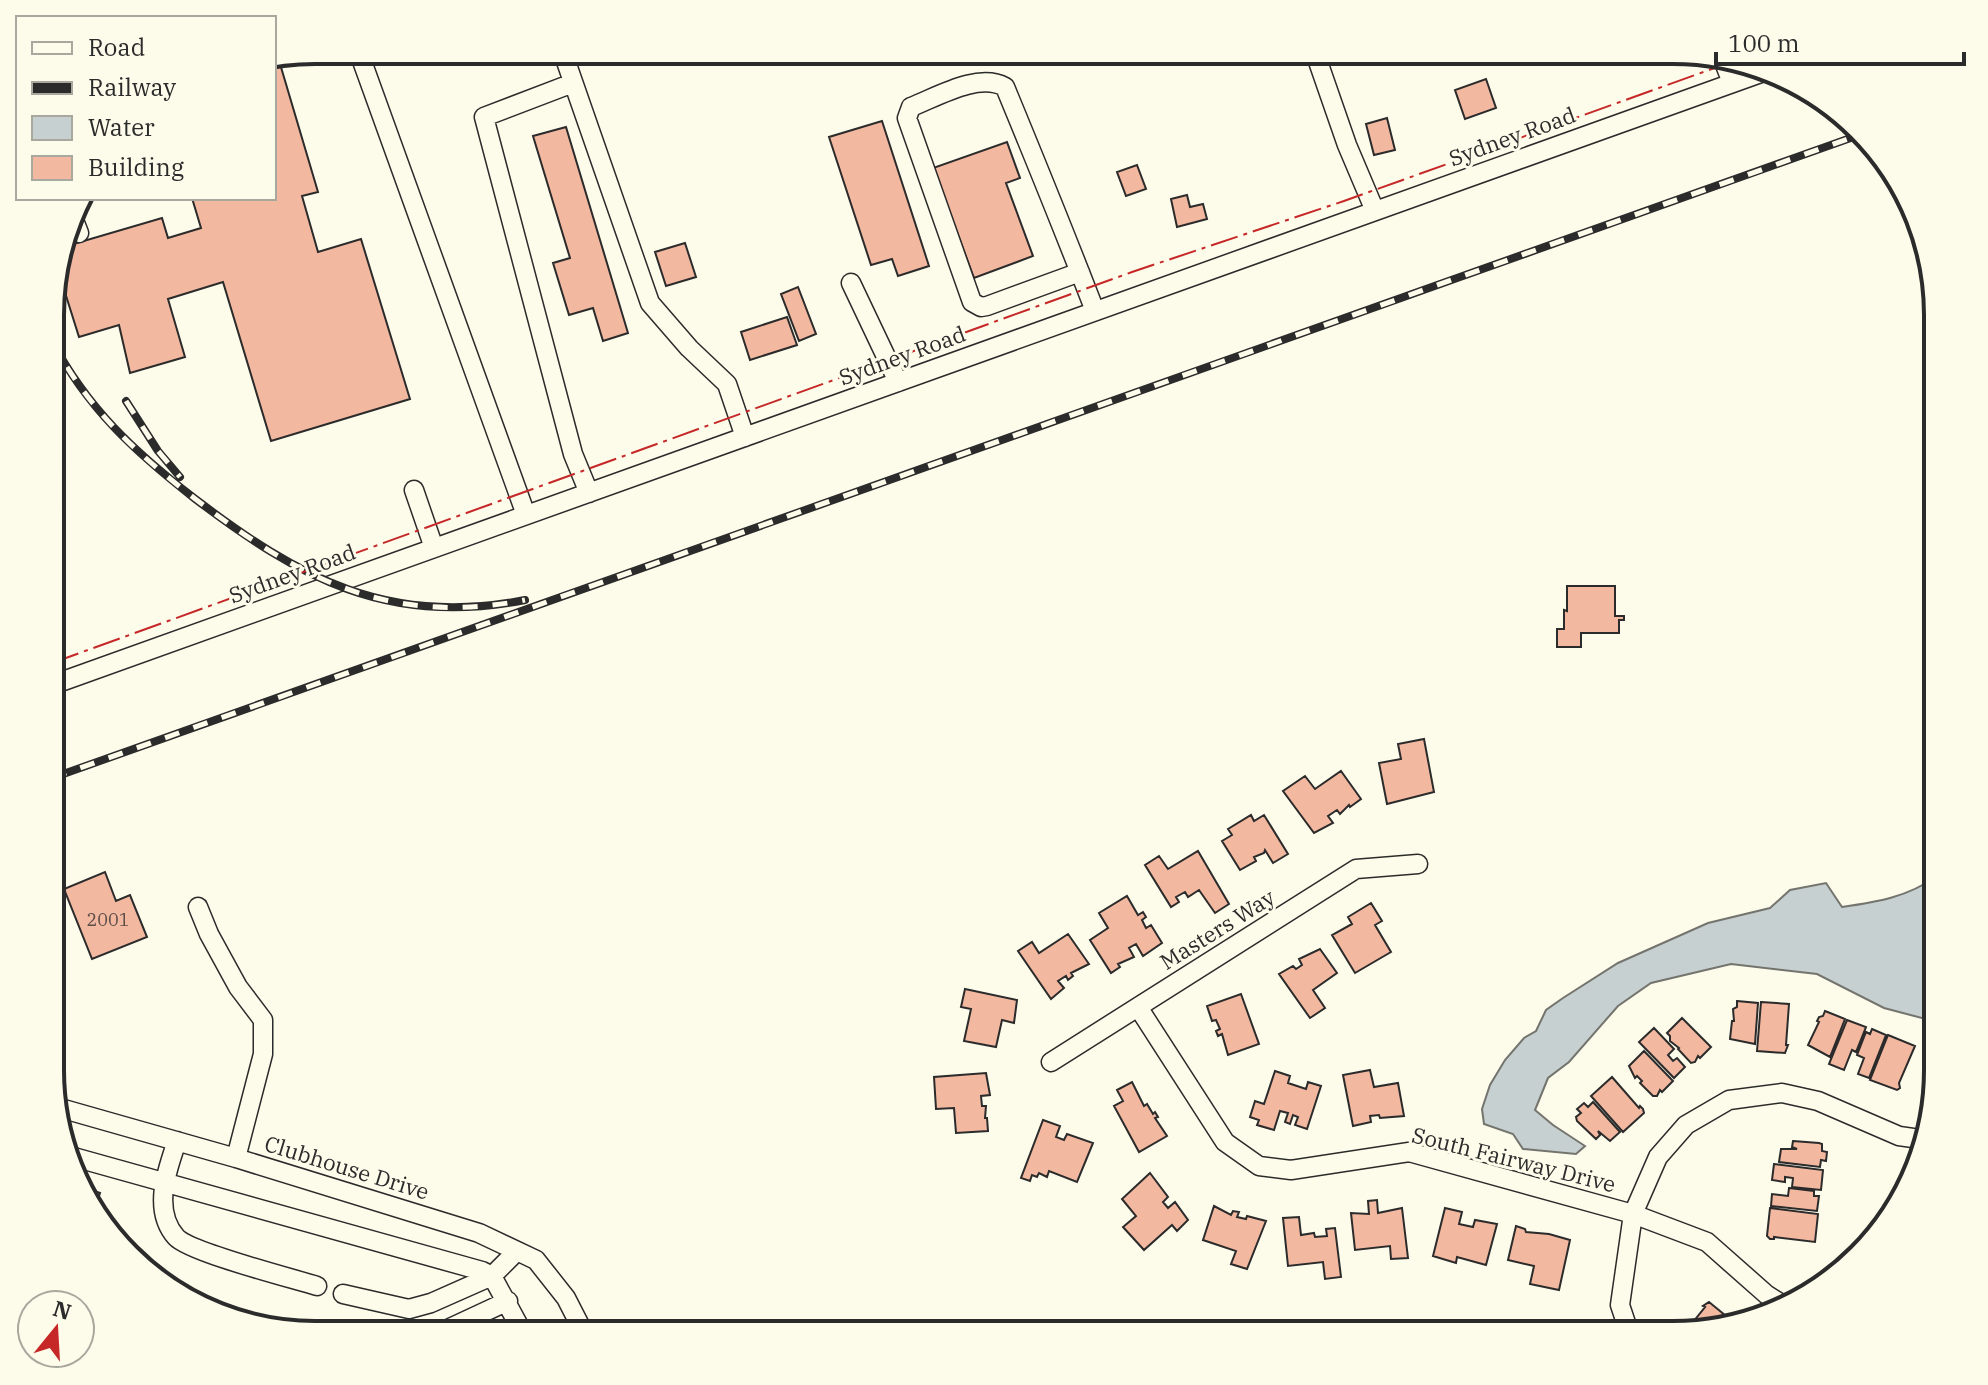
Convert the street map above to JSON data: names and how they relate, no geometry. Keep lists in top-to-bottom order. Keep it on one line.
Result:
{"streets":{"street":["Sydney Road","Masters Way","South Fairway Drive","Clubhouse Drive"]},"crossings":[["Masters Way","South Fairway Drive"]],"house_numbers":["2001"],"legend":["Road","Railway","Water","Building"],"scale_bar":"100 m","north":"top"}
